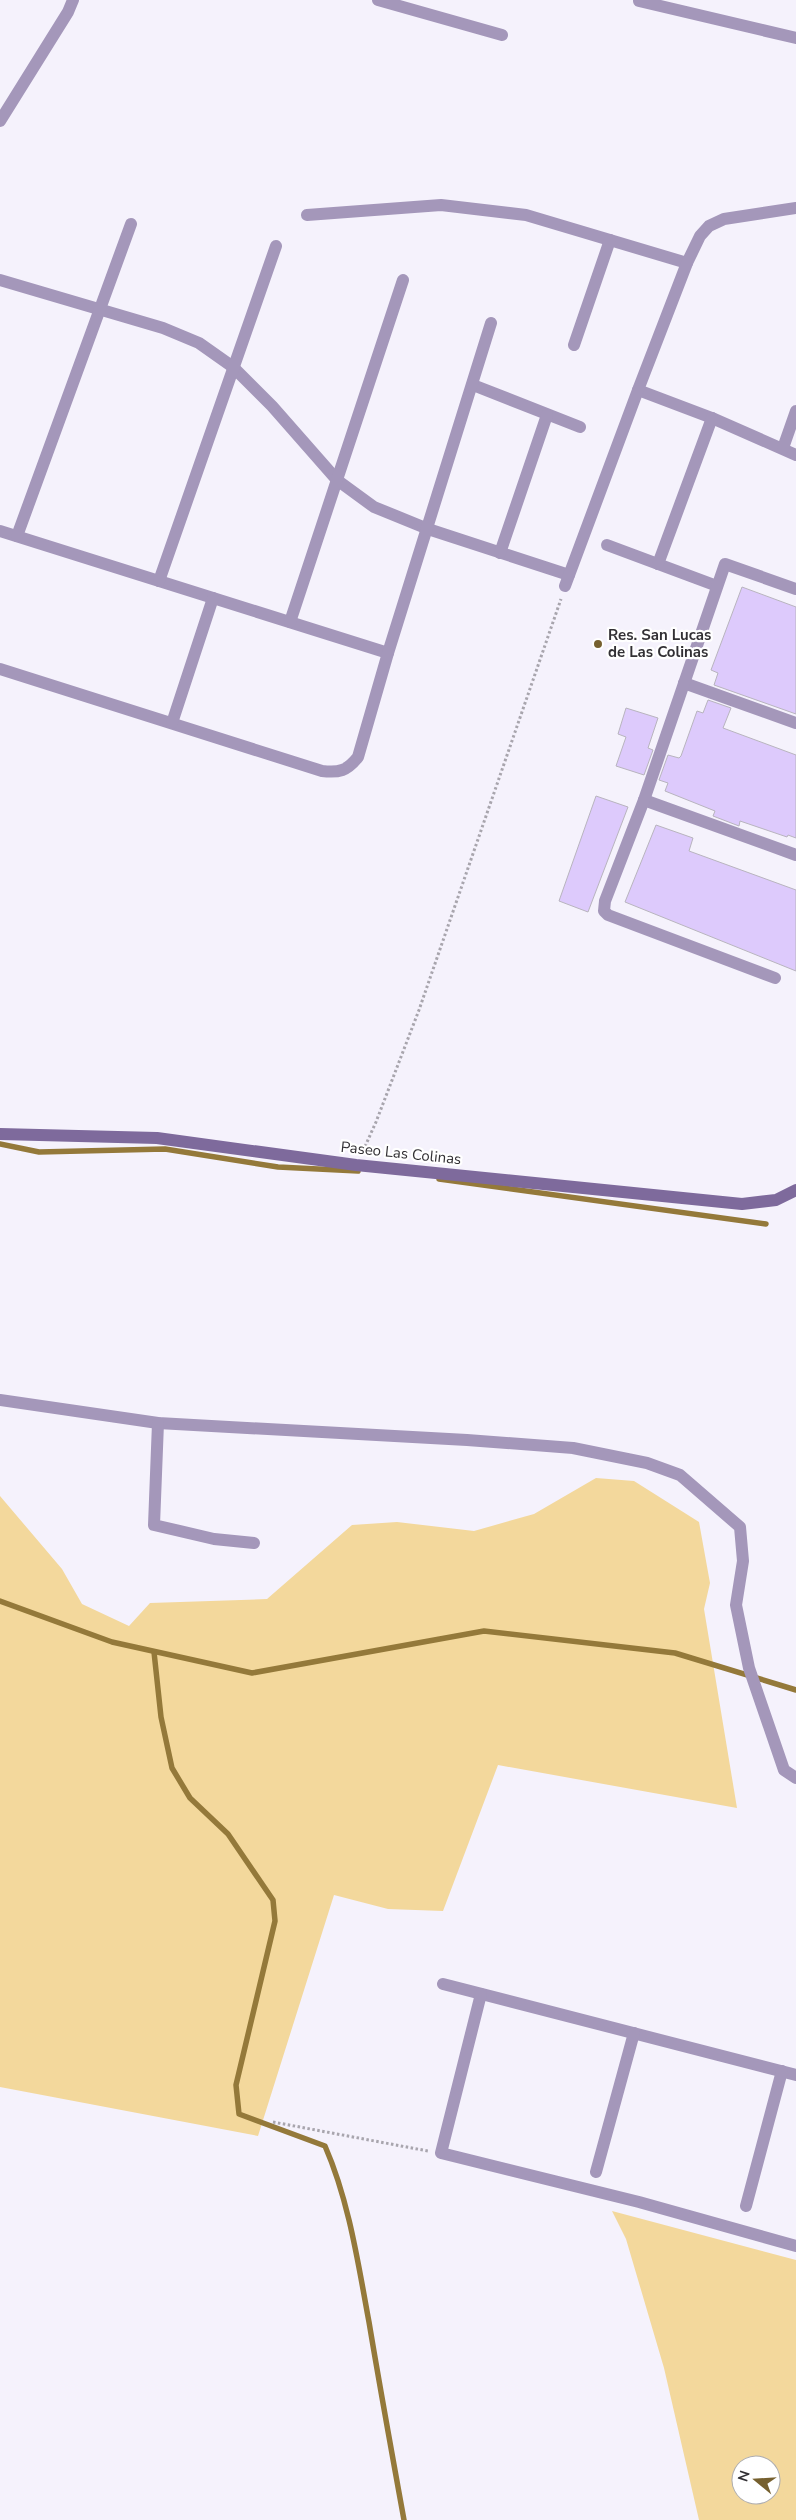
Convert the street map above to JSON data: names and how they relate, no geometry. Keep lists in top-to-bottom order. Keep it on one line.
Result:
{"streets":{"street":["Paseo Las Colinas"]},"places":["Res. San Lucas de Las Colinas"],"north":"left"}
